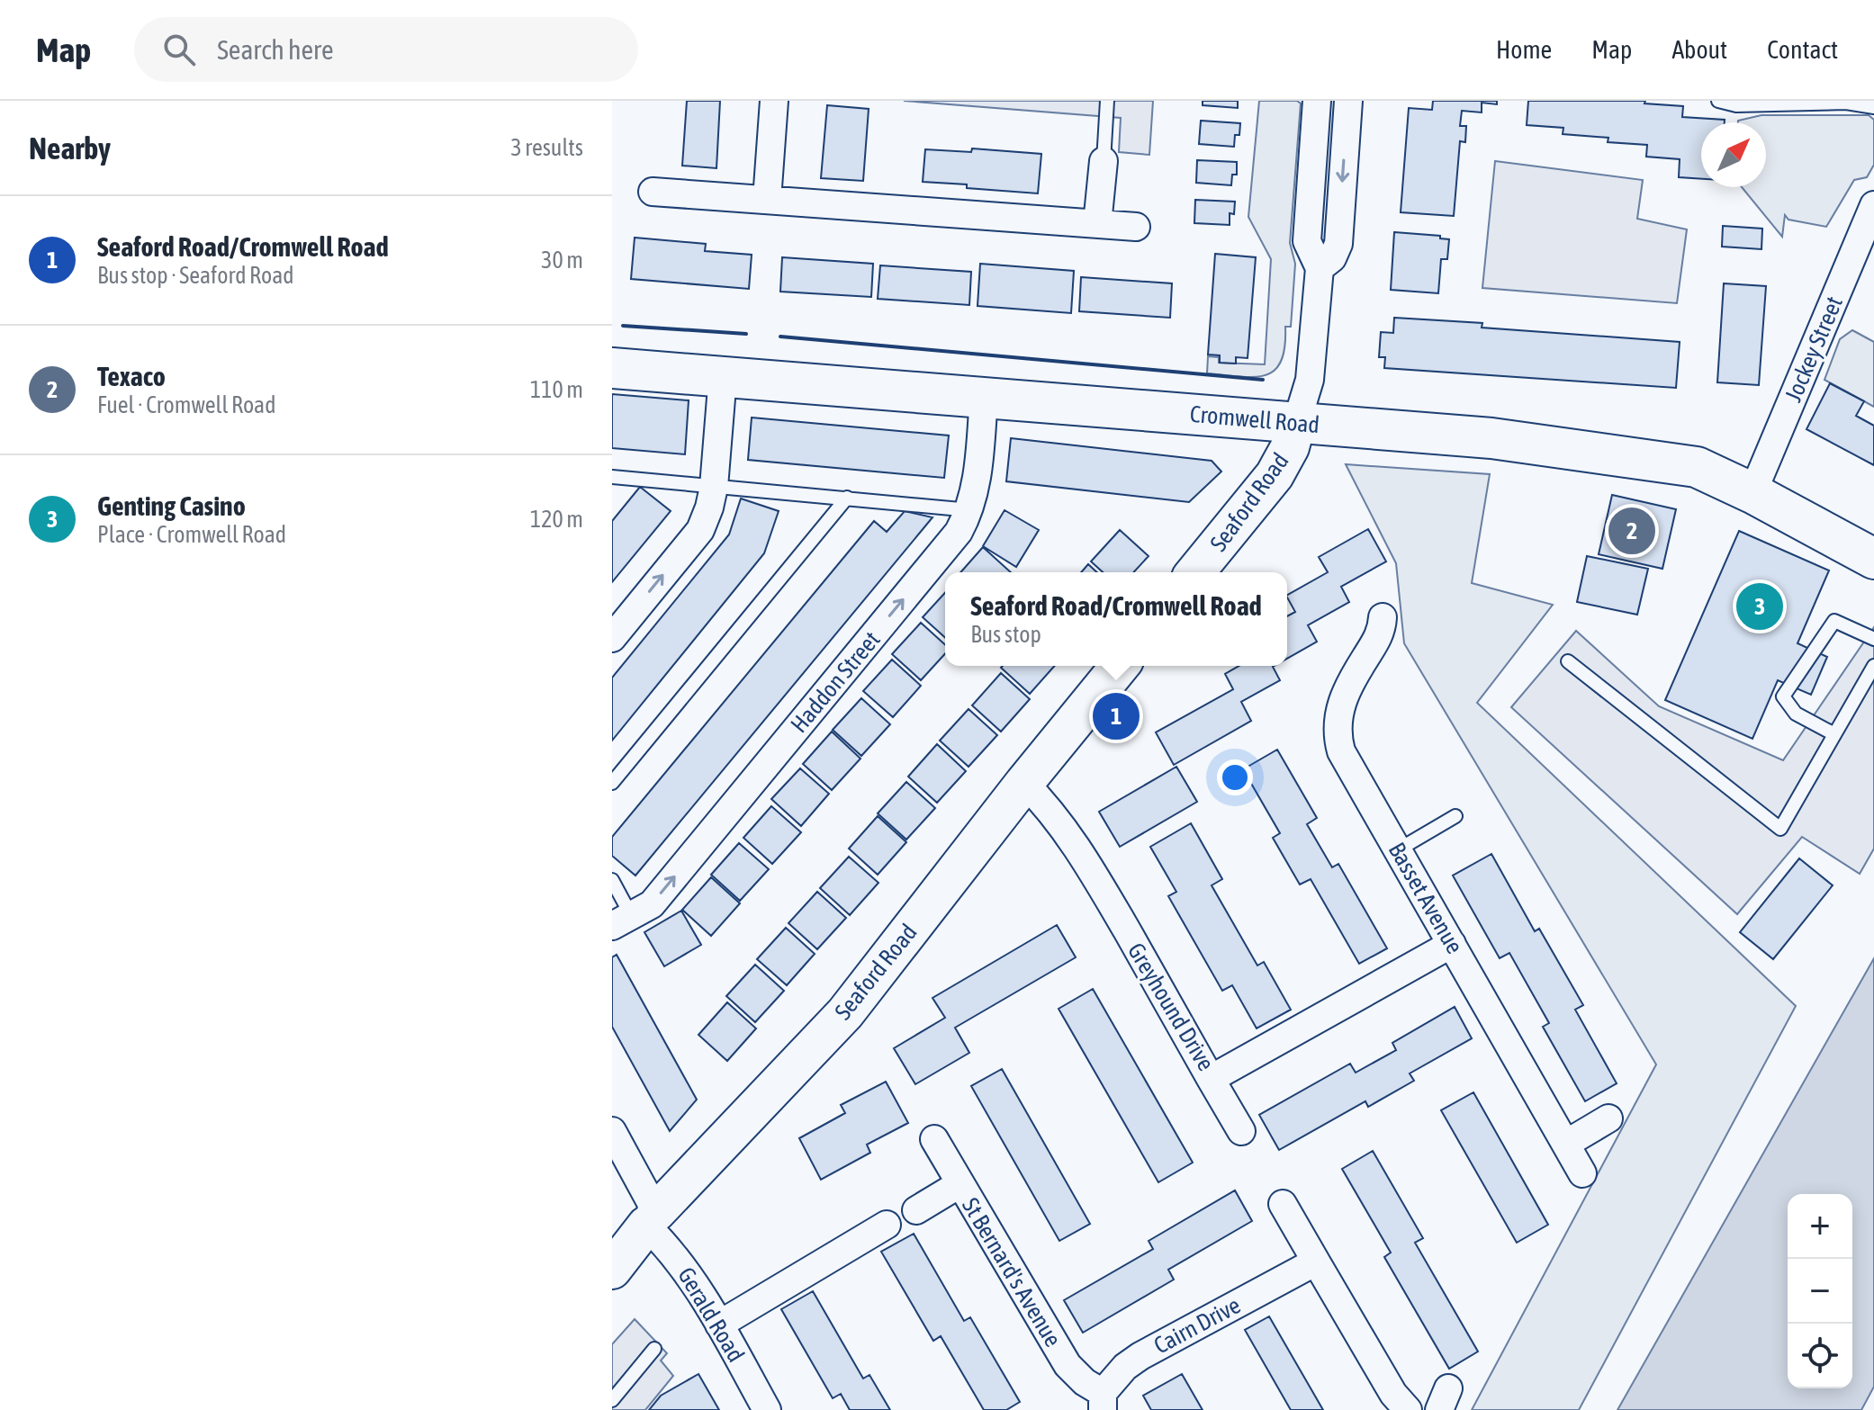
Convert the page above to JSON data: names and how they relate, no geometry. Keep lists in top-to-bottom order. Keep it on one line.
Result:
{"streets":{"highway":["Cromwell Road"],"street":["Jockey Street","Seaford Road","Haddon Street","Basset Avenue","Greyhound Drive","St Bernard's Avenue","Gerald Road","Cairn Drive"]},"crossings":[["Jockey Street","Cromwell Road"],["Cromwell Road","Seaford Road"],["Cromwell Road","Haddon Street"],["Seaford Road","Greyhound Drive"],["Seaford Road","Gerald Road"],["Basset Avenue","Greyhound Drive"],["St Bernard's Avenue","Cairn Drive"]],"north":"top right","page":{"header":"Map","search":"Search here","nav":["Home","Map","About","Contact"],"heading":["Nearby","3 results"],"list":[{"mark":"1","name":"Seaford Road/Cromwell Road","note":"Bus stop · Seaford Road","value":"30 m"},{"mark":"2","name":"Texaco","note":"Fuel · Cromwell Road","value":"110 m"},{"mark":"3","name":"Genting Casino","note":"Place · Cromwell Road","value":"120 m"}],"pins":["2","3","1"],"popup":["Seaford Road/Cromwell Road","Bus stop"],"map_buttons":["+","−"]}}
